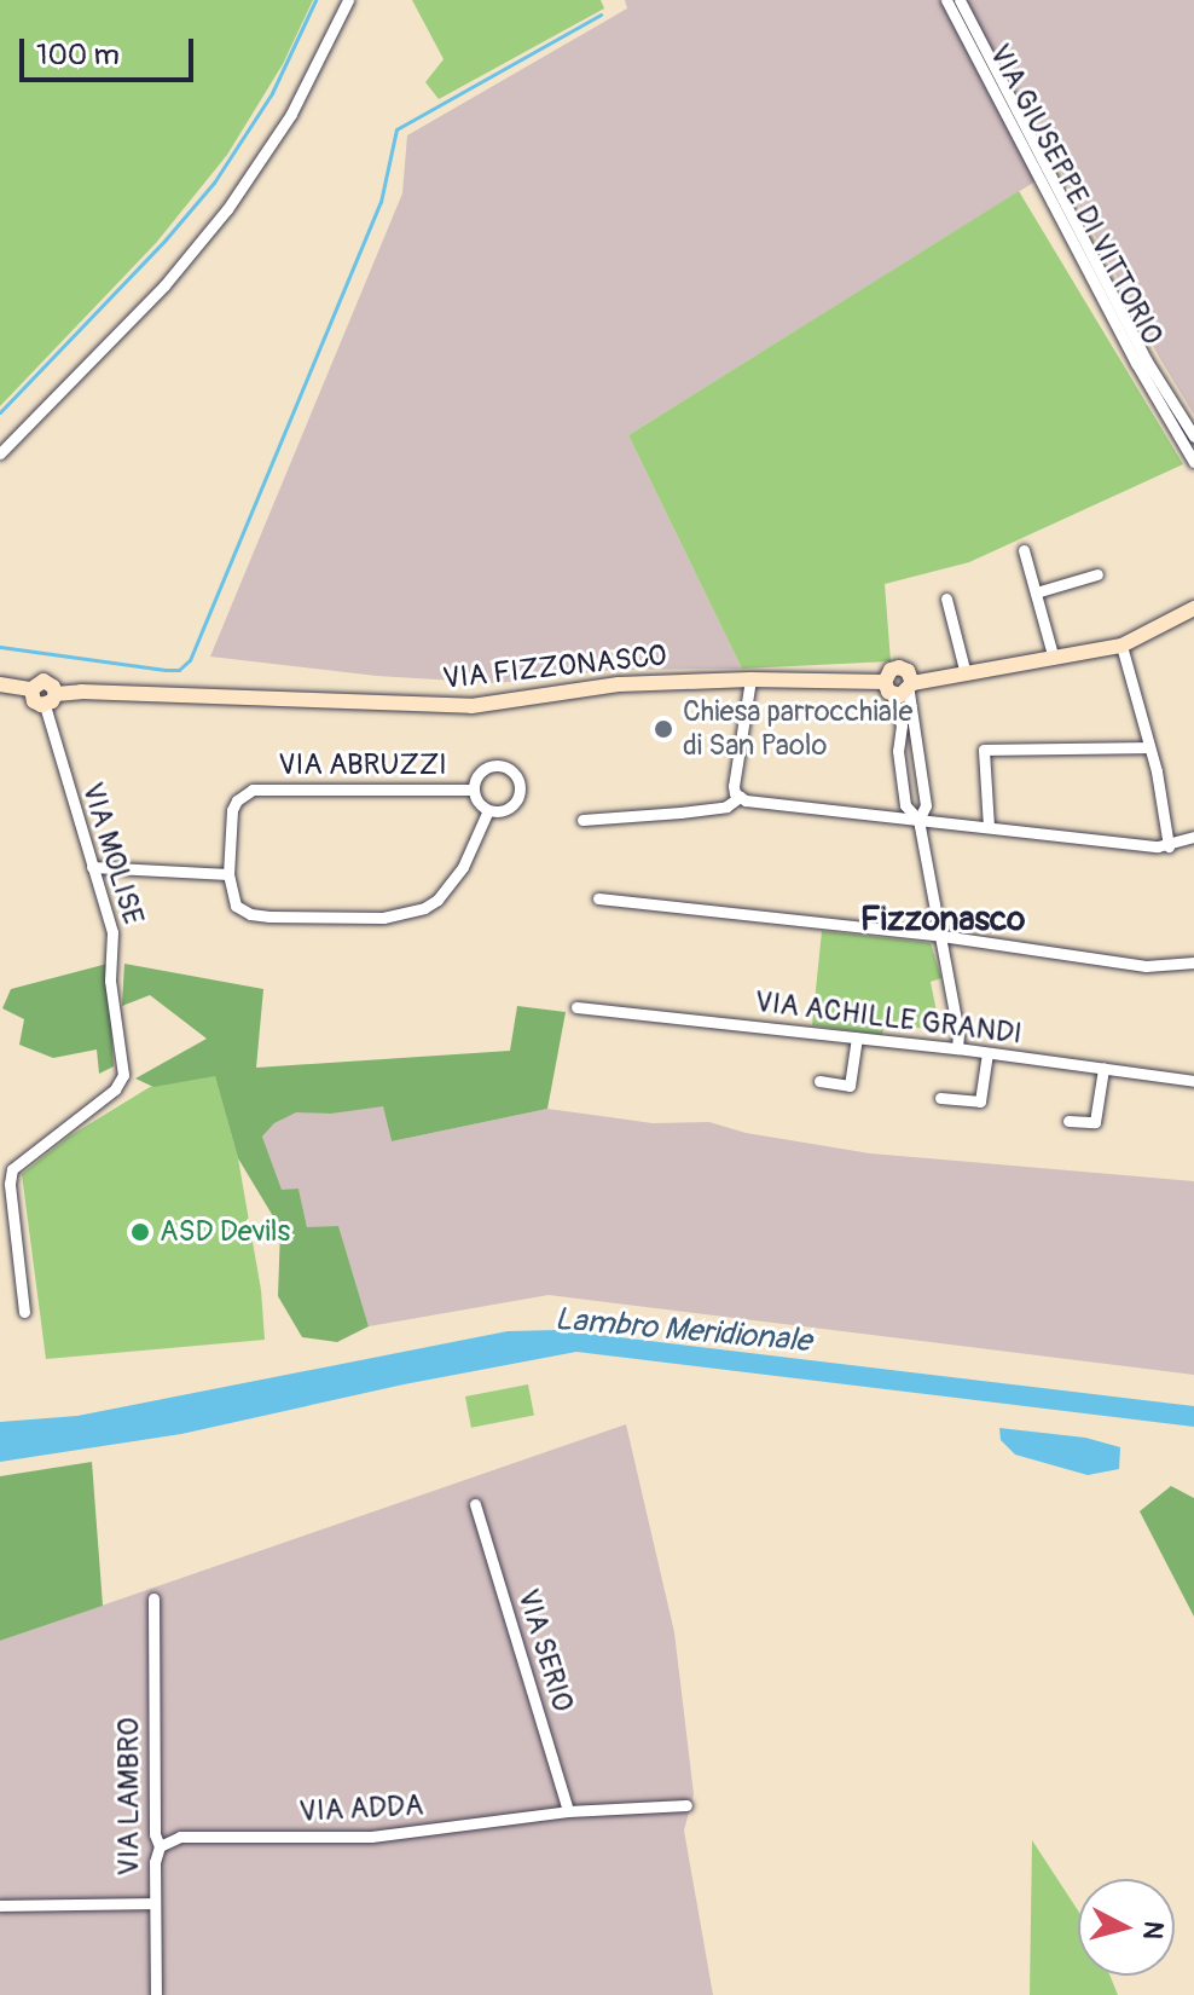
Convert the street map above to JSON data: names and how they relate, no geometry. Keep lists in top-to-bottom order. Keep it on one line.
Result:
{"streets":{"main road":["VIA FIZZONASCO"],"street":["VIA GIUSEPPE DI VITTORIO","VIA ABRUZZI","VIA MOLISE","VIA ACHILLE GRANDI","VIA SERIO","VIA LAMBRO","VIA ADDA"]},"crossings":[["VIA FIZZONASCO","VIA MOLISE"],["VIA SERIO","VIA ADDA"],["VIA LAMBRO","VIA ADDA"]],"districts":["Fizzonasco"],"water":["Lambro Meridionale"],"places":["Chiesa parrocchiale di San Paolo","ASD Devils"],"scale_bar":"100 m","north":"right"}
